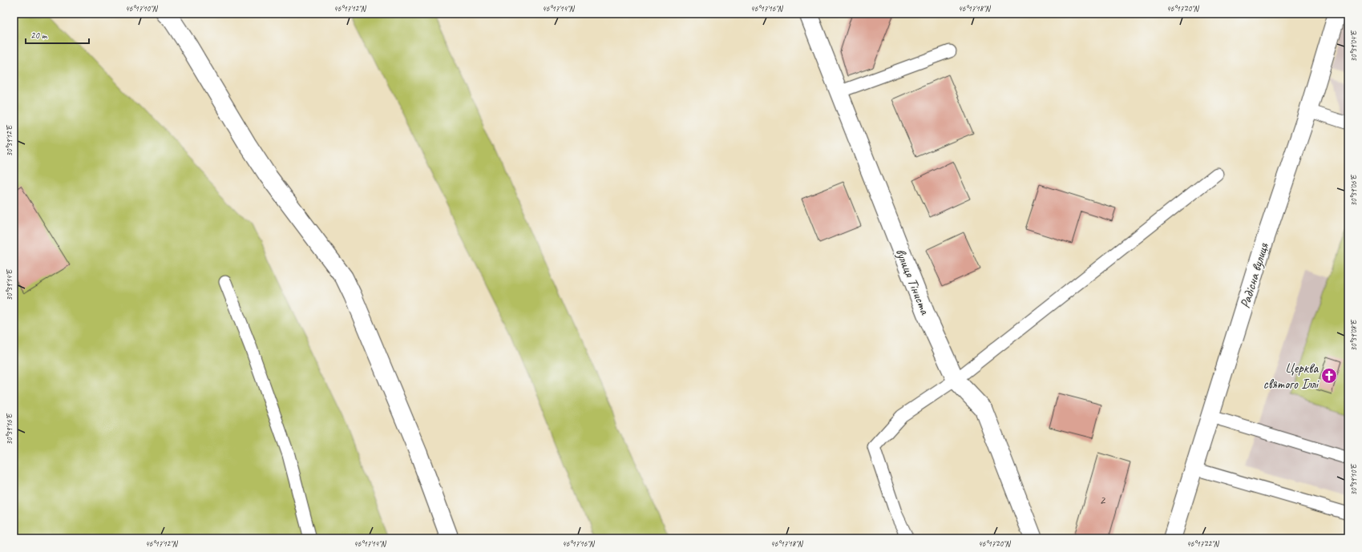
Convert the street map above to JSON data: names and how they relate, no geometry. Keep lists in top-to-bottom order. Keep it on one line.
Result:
{"streets":{"street":["Радісна вулиця","вулиця Тіниста"]},"places":{"church":["Церква святого Іллі"]},"house_numbers":["2"],"scale_bar":"20 m","coordinates":["46°17'10\"N","46°17'12\"N","46°17'14\"N","46°17'16\"N","46°17'18\"N","46°17'20\"N","30°39'04\"E","30°39'12\"E","30°39'06\"E","30°39'14\"E","30°39'08\"E","30°39'16\"E","30°39'10\"E","46°17'22\"N"]}
